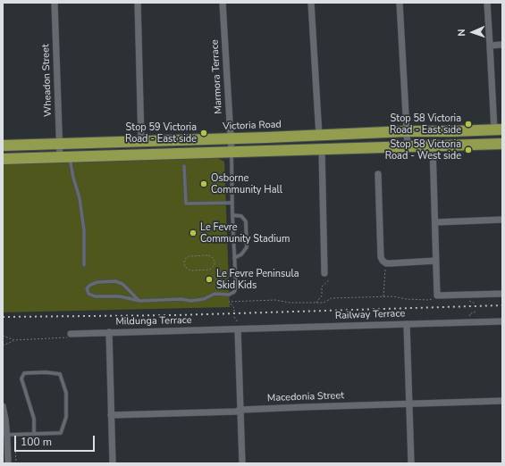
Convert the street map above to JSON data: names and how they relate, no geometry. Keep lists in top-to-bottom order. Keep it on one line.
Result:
{"streets":{"highway":["Victoria Road"],"street":["Marmora Terrace","Wheadon Street","Railway Terrace","Mildunga Terrace","Macedonia Street"]},"crossings":[["Marmora Terrace","Victoria Road"],["Wheadon Street","Victoria Road"],["Railway Terrace","Mildunga Terrace"]],"places":["Stop 58 Victoria Road - East side","Stop 59 Victoria Road - East side","Stop 58 Victoria Road - West side","Osborne Community Hall","Le Fevre Community Stadium","Le Fevre Peninsula Skid Kids"],"scale_bar":"100 m","north":"left"}
